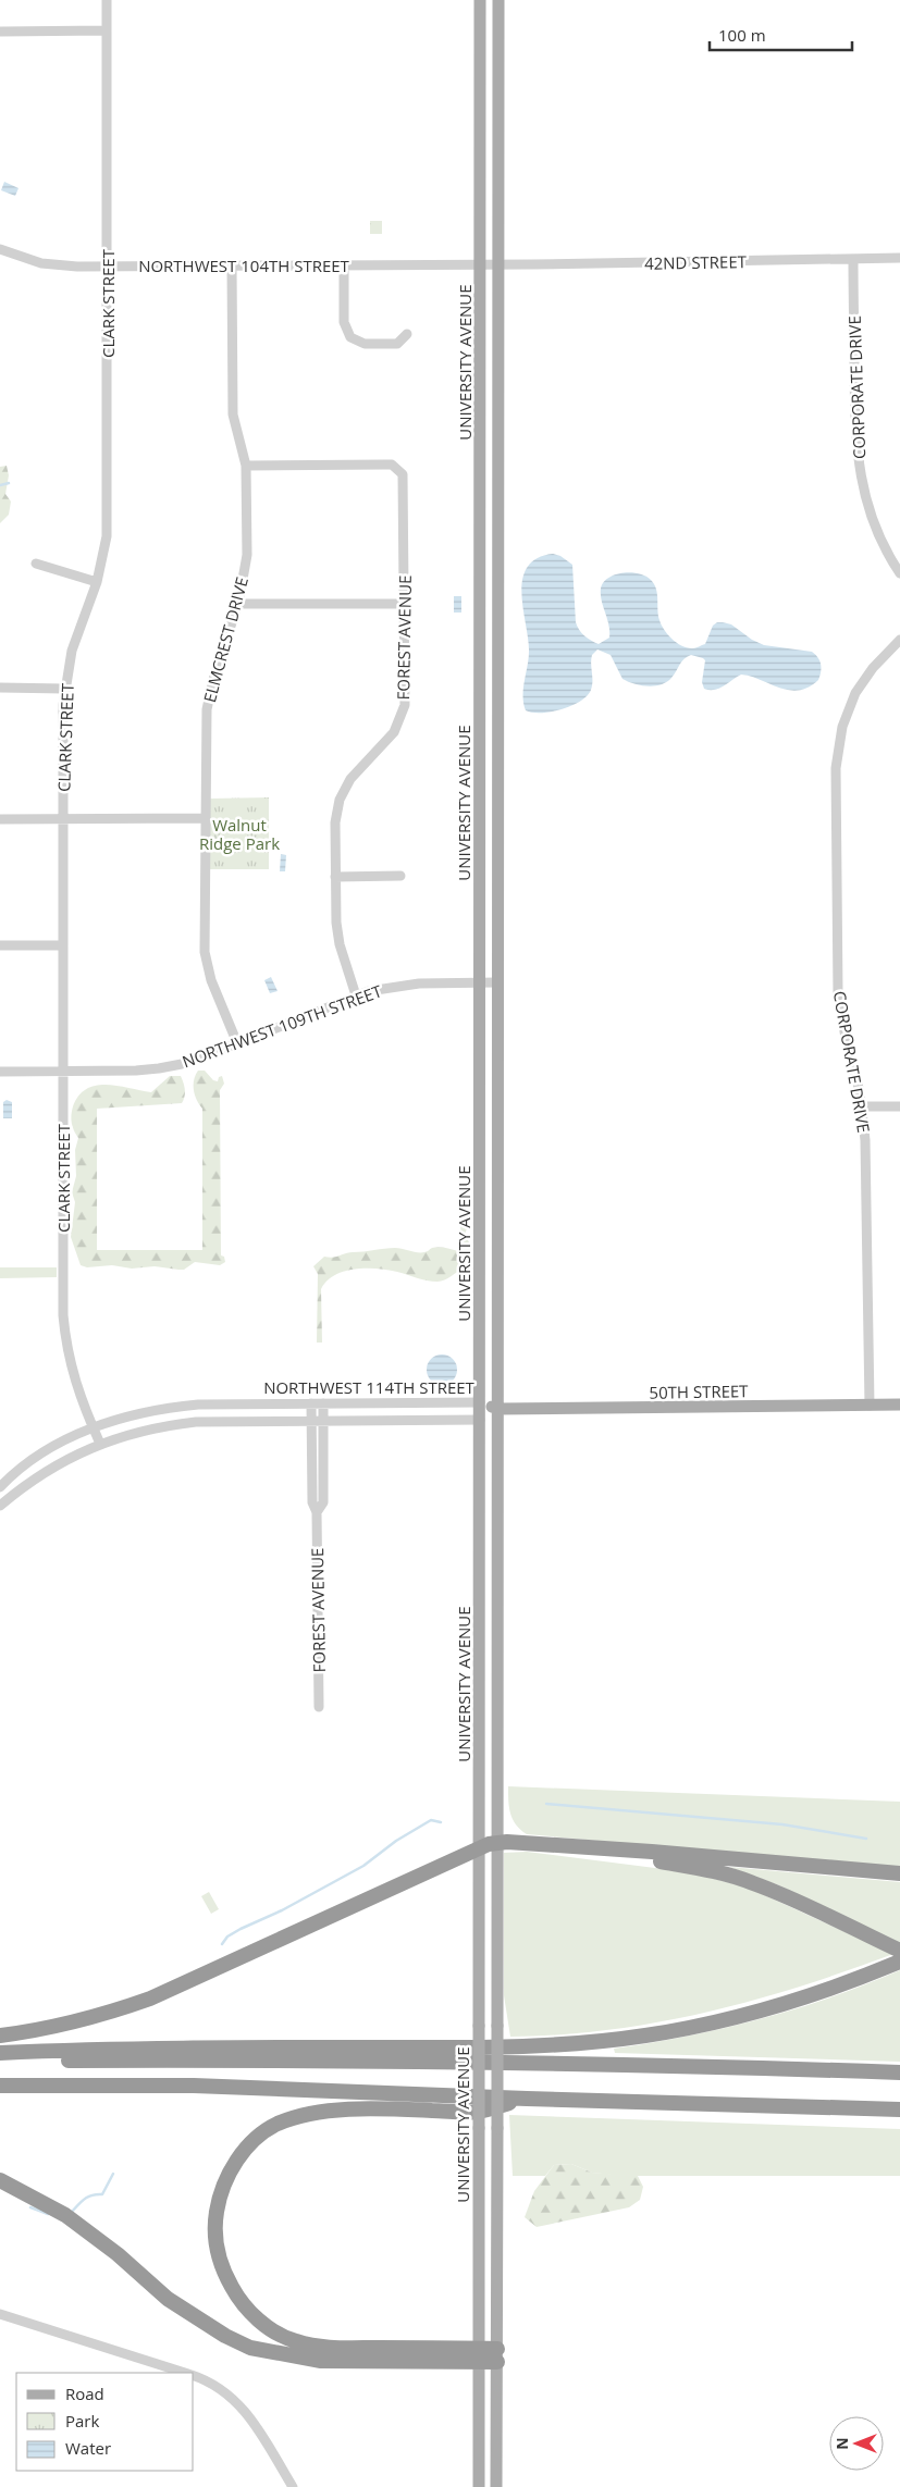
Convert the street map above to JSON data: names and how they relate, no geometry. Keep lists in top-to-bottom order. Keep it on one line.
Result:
{"streets":{"main road":["UNIVERSITY AVENUE","NORTHWEST 114TH STREET","50TH STREET"],"street":["42ND STREET","NORTHWEST 104TH STREET","CLARK STREET","CORPORATE DRIVE","FOREST AVENUE","ELMCREST DRIVE","NORTHWEST 109TH STREET"]},"crossings":[["42ND STREET","NORTHWEST 104TH STREET"],["42ND STREET","UNIVERSITY AVENUE"],["42ND STREET","CORPORATE DRIVE"],["NORTHWEST 104TH STREET","CLARK STREET"],["NORTHWEST 104TH STREET","UNIVERSITY AVENUE"],["NORTHWEST 104TH STREET","ELMCREST DRIVE"],["CLARK STREET","NORTHWEST 109TH STREET"],["CLARK STREET","NORTHWEST 114TH STREET"],["UNIVERSITY AVENUE","NORTHWEST 109TH STREET"],["UNIVERSITY AVENUE","NORTHWEST 114TH STREET"],["UNIVERSITY AVENUE","50TH STREET"],["CORPORATE DRIVE","50TH STREET"],["FOREST AVENUE","ELMCREST DRIVE"],["FOREST AVENUE","NORTHWEST 109TH STREET"],["FOREST AVENUE","NORTHWEST 114TH STREET"],["ELMCREST DRIVE","NORTHWEST 109TH STREET"],["NORTHWEST 114TH STREET","50TH STREET"]],"parks":["Walnut Ridge Park"],"legend":["Road","Park","Water"],"scale_bar":"100 m","north":"left"}
